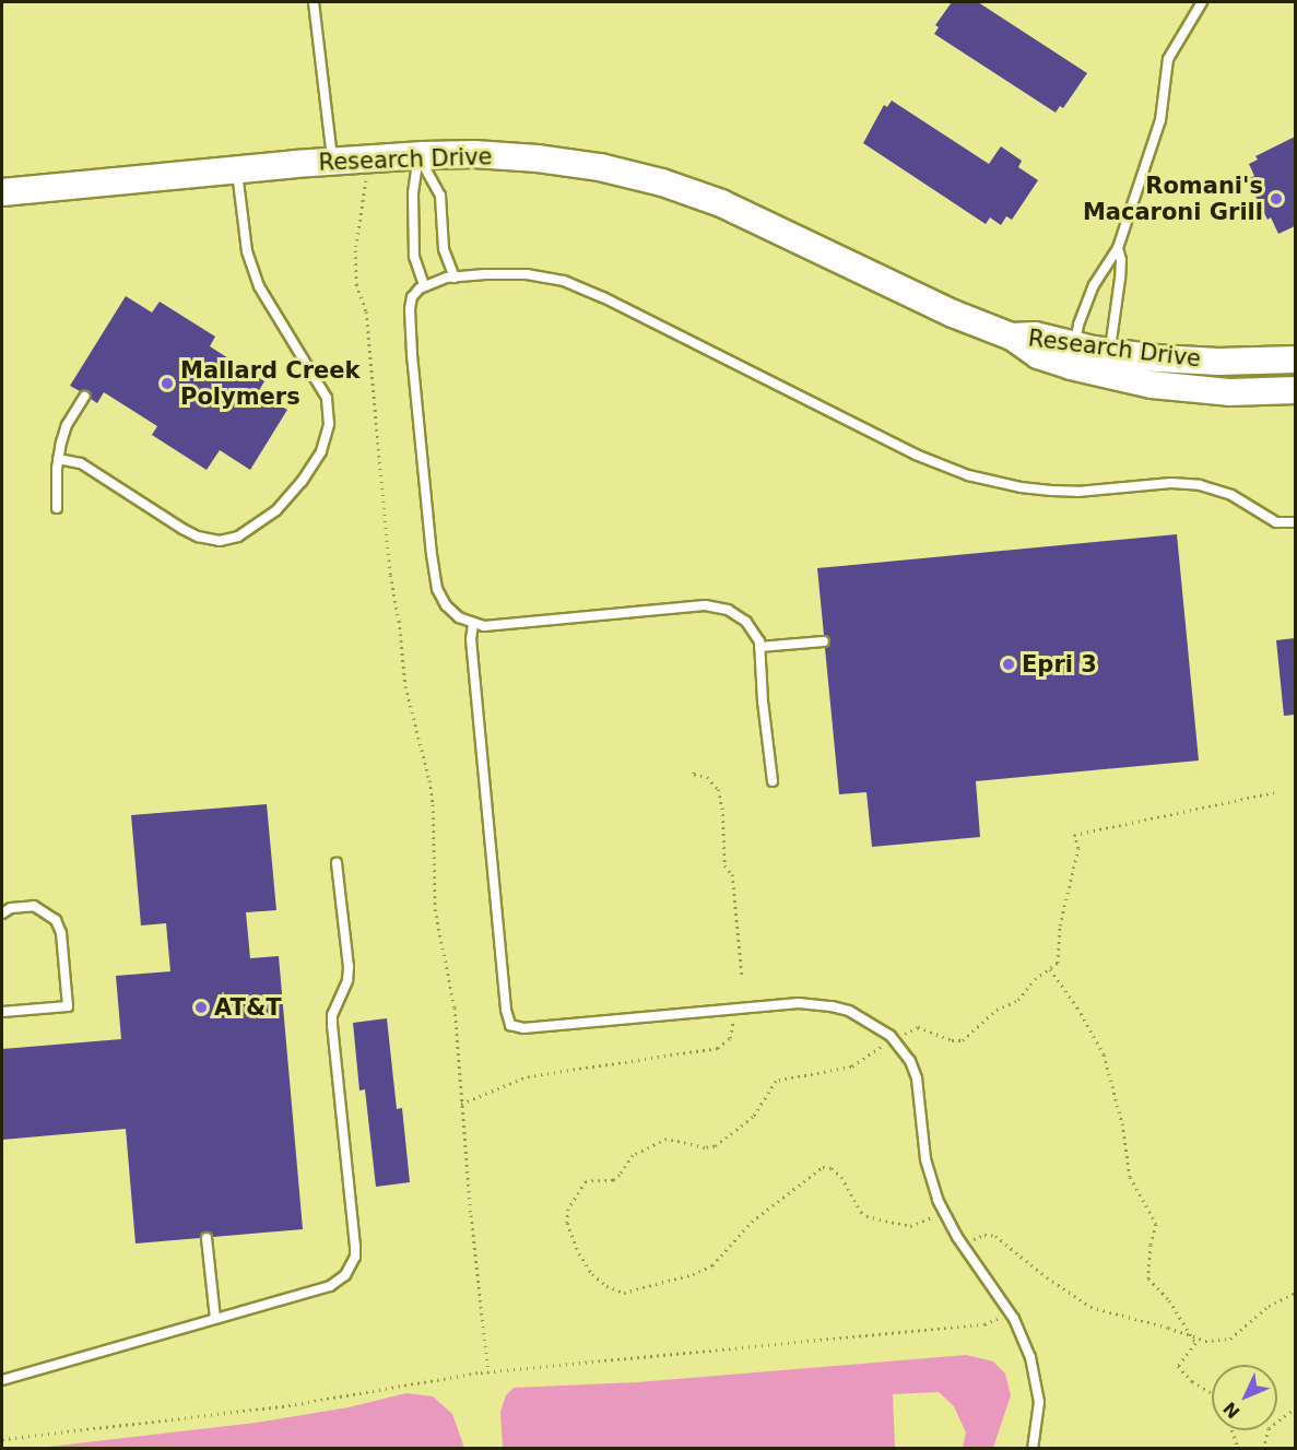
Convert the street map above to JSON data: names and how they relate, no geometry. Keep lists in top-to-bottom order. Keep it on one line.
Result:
{"streets":{"street":["Research Drive"]},"places":["Romani's Macaroni Grill","Mallard Creek Polymers","Epri 3","AT&T"],"north":"bottom left"}
